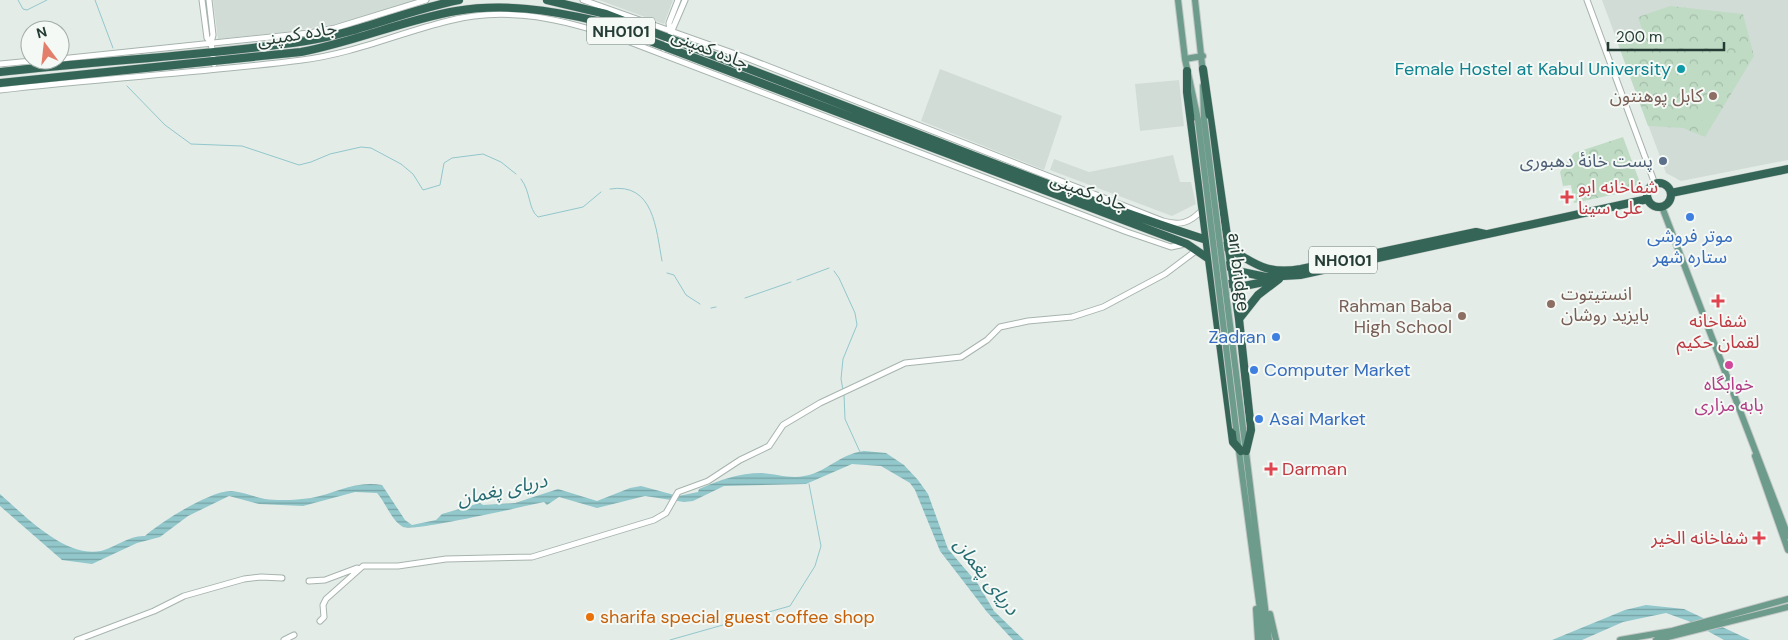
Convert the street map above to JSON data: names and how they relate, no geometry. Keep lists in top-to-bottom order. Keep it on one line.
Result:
{"streets":{"highway":["NH0101","جاده کمپنی"],"main road":["ari bridge"]},"crossings":[["NH0101","جاده کمپنی"]],"water":["دریای پغمان"],"places":{"other":["Female Hostel at Kabul University","کابل پوهنتون","پست خانۀ دهبوری","موتر فروشی ستاره شهر","انستیتوت بایزید روشان","Rahman Baba High School","Zadran","خوابگاه بابه مزاری","Computer Market","Asai Market","sharifa special guest coffee shop"],"health":["شفاخانه ابو علی سینا","شفاخانه لقمان حکیم","Darman","شفاخانه الخیر"]},"scale_bar":"200 m","north":"top"}
